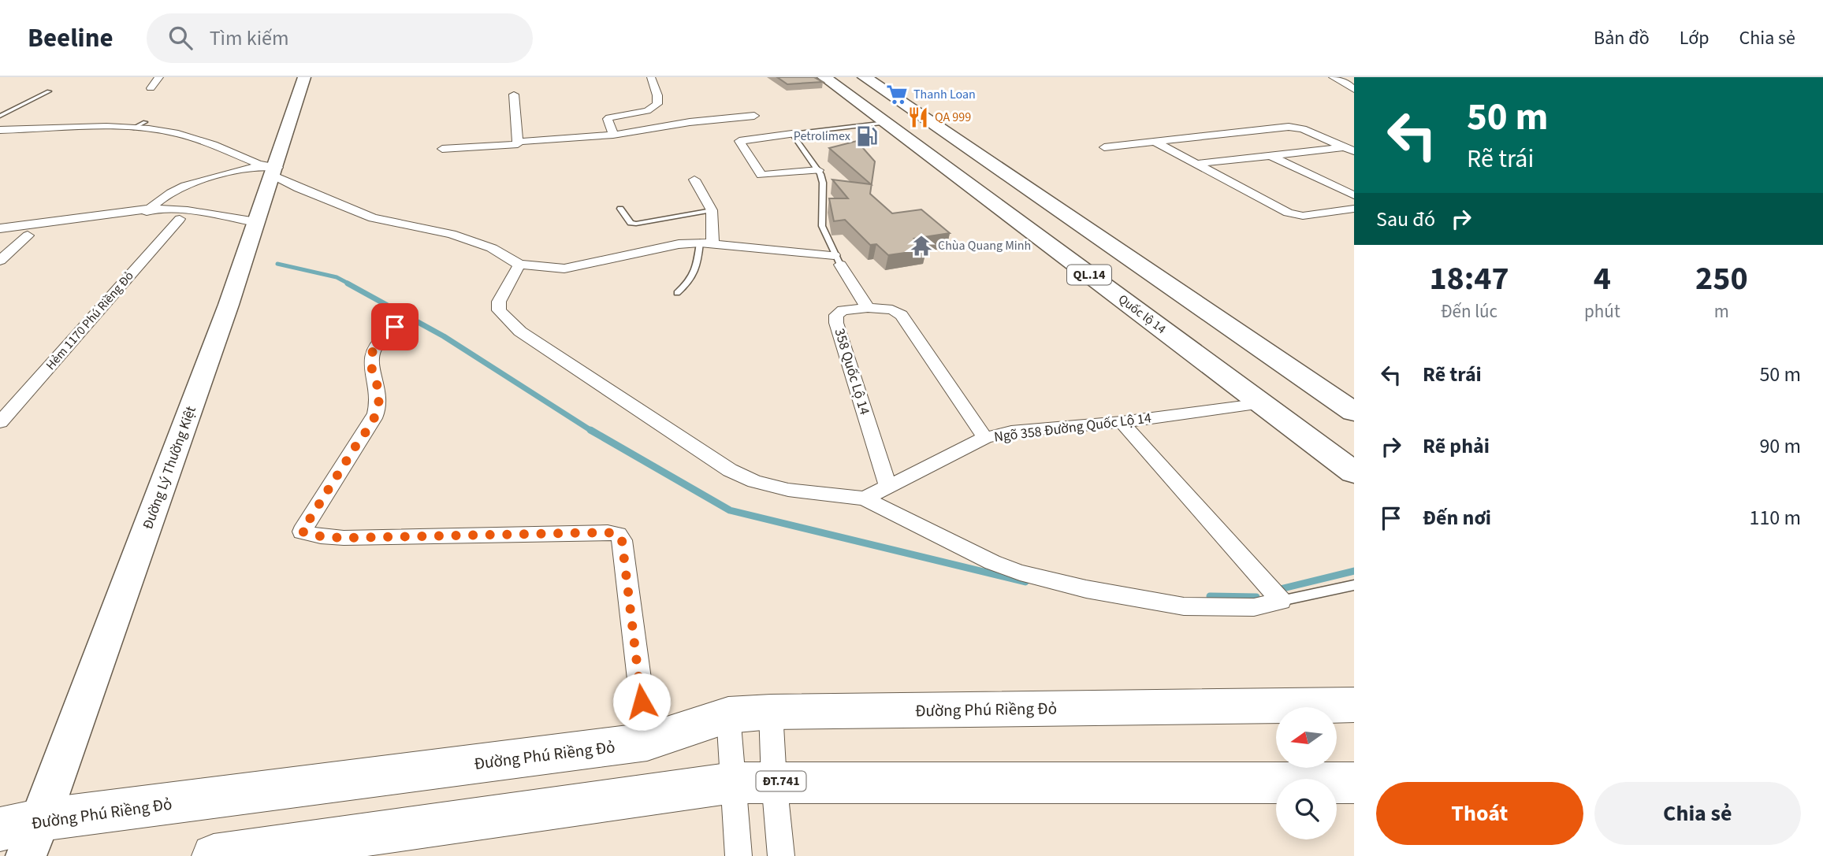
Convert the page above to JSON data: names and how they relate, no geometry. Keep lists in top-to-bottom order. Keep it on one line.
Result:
{"streets":{"highway":["QL.14","Quốc lộ 14"],"main road":["Đường Phú Riềng Đỏ","ĐT.741"],"street":["Hẻm 1170 Phú Riềng Đỏ","358 Quốc Lộ 14","Ngõ 358 Đường Quốc Lộ 14","Đường Lý Thường Kiệt"]},"crossings":[["Quốc lộ 14","Ngõ 358 Đường Quốc Lộ 14"],["358 Quốc Lộ 14","Ngõ 358 Đường Quốc Lộ 14"],["Đường Lý Thường Kiệt","Đường Phú Riềng Đỏ"]],"places":{"supermarket":["Thanh Loan"],"restaurant":["QA 999"],"fuel station":["Petrolimex"],"temple":["Chùa Quang Minh"]},"north":"left","page":{"header":"Beeline","search":"Tìm kiếm","nav":["Bản đồ","Lớp","Chia sẻ"],"turn":["50 m","Rẽ trái"],"then":"Sau đó","eta":["18:47","Đến lúc","4","phút","250","m"],"list":[{"name":"Rẽ trái","value":"50 m"},{"name":"Rẽ phải","value":"90 m"},{"name":"Đến nơi","value":"110 m"}],"buttons":["Thoát","Chia sẻ"]}}
